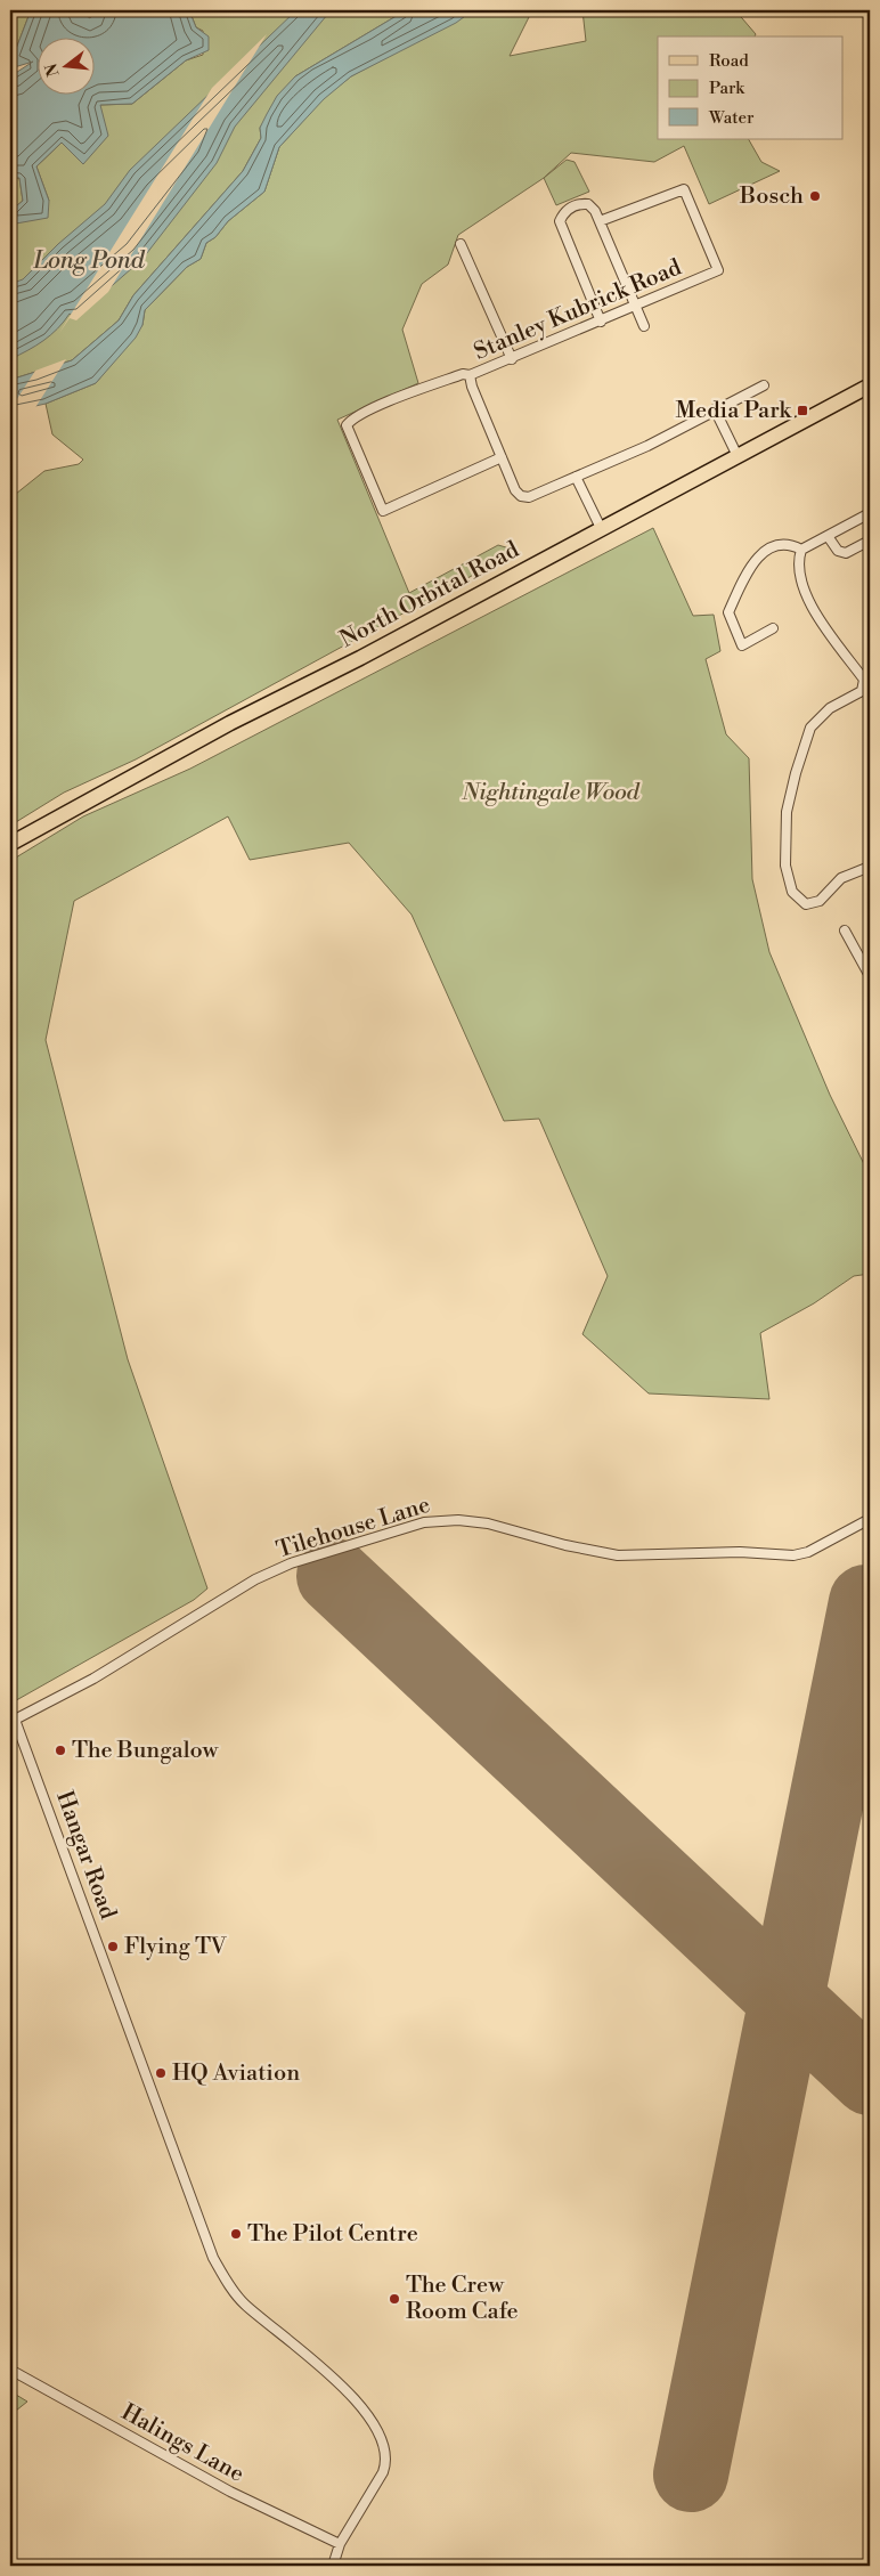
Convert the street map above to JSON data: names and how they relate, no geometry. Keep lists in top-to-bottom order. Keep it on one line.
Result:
{"streets":{"main road":["North Orbital Road"],"street":["Stanley Kubrick Road","Tilehouse Lane","Hangar Road","Halings Lane"]},"crossings":[["Tilehouse Lane","Hangar Road"],["Hangar Road","Halings Lane"]],"water":["Long Pond"],"parks":["Nightingale Wood"],"places":{"other":["Bosch","The Bungalow","Flying TV","HQ Aviation","The Pilot Centre","The Crew Room Cafe"],"transit":["Media Park"]},"legend":["Road","Park","Water"],"north":"left"}
